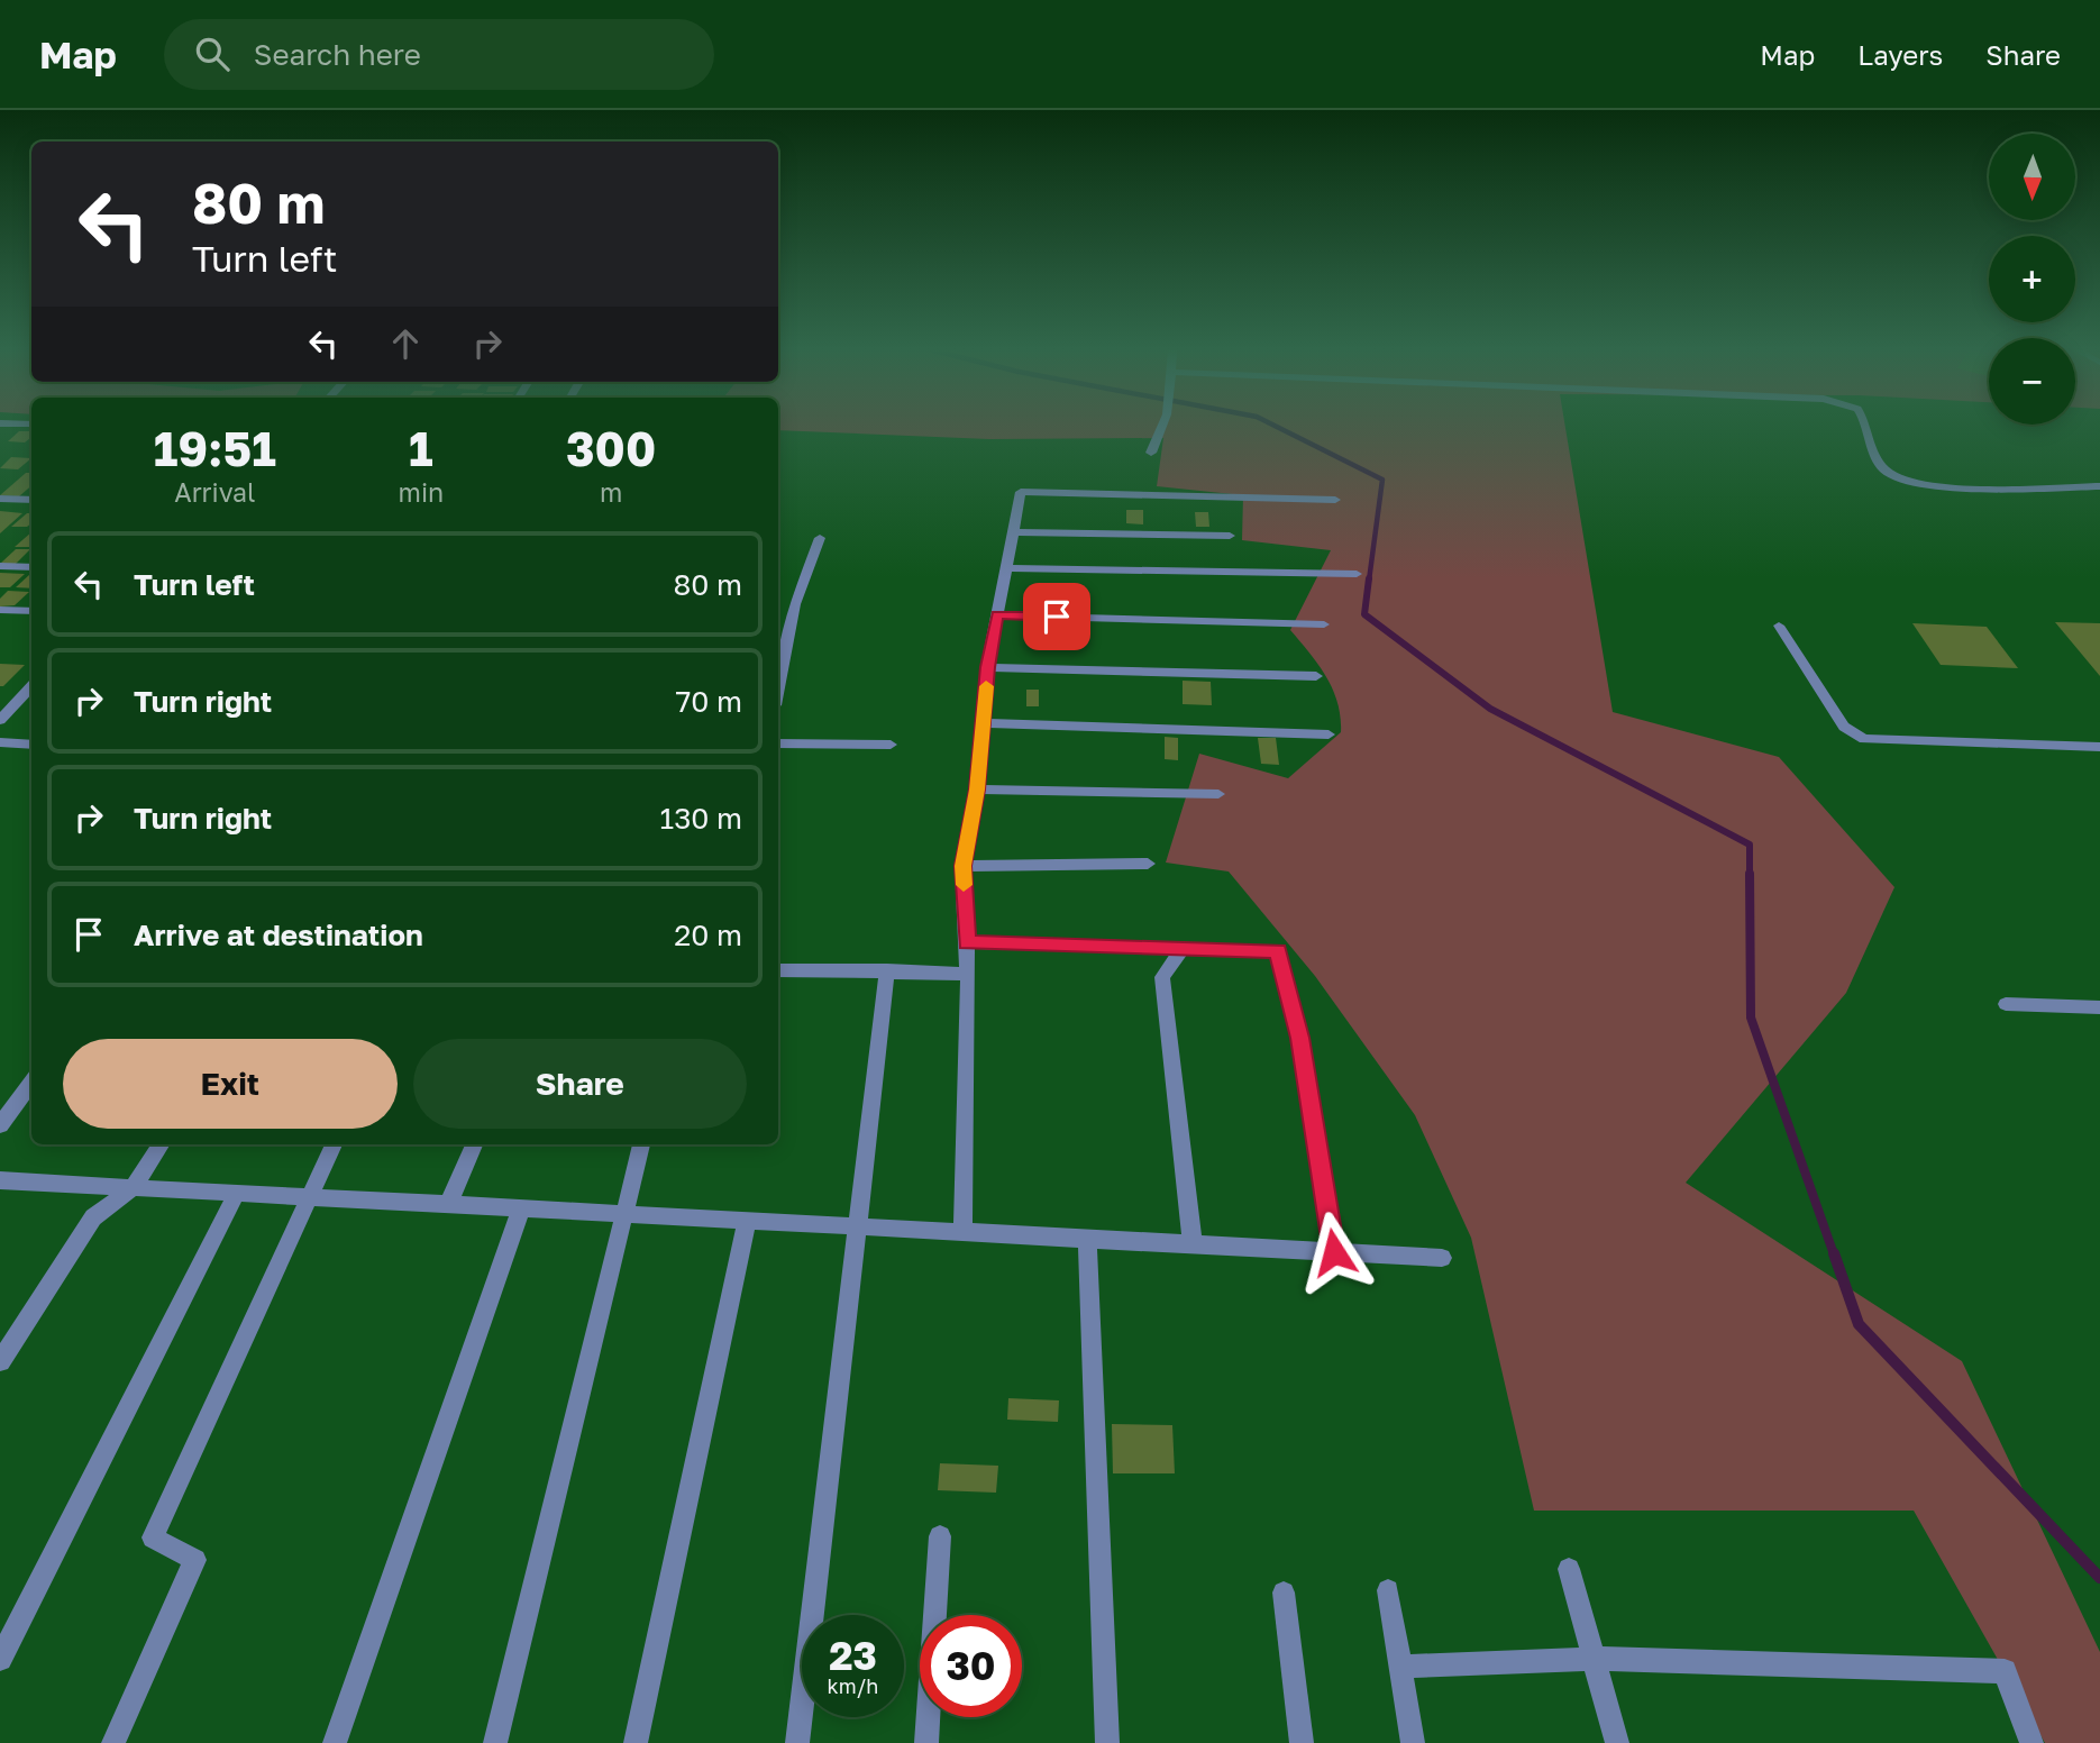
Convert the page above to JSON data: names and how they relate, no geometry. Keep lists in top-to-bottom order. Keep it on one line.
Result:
{"north":"bottom","page":{"header":"Map","search":"Search here","nav":["Map","Layers","Share"],"map_buttons":["+","−"],"turn":["80 m","Turn left"],"eta":["19:51","Arrival","1","min","300","m"],"list":[{"name":"Turn left","value":"80 m"},{"name":"Turn right","value":"70 m"},{"name":"Turn right","value":"130 m"},{"name":"Arrive at destination","value":"20 m"}],"buttons":["Exit","Share"],"speed":"23 km/h","limit":"30"}}
